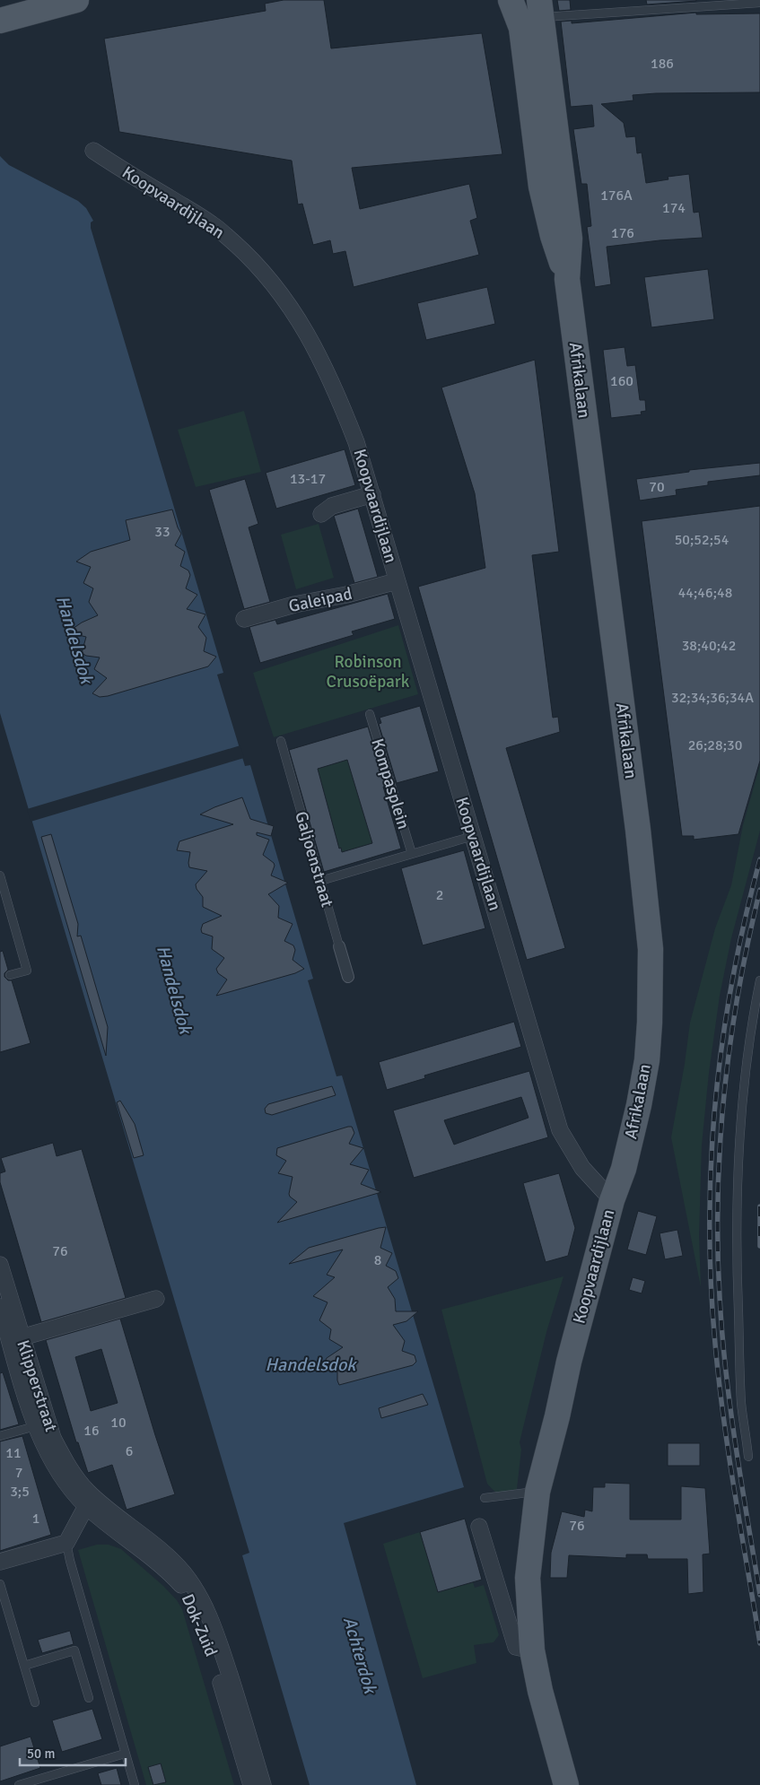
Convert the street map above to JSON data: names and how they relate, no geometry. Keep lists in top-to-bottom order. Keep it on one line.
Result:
{"streets":{"main road":["Koopvaardijlaan","Afrikalaan"],"street":["Galeipad","Galjoenstraat","Klipperstraat","Dok-Zuid"],"lane":["Kompasplein"]},"crossings":[["Koopvaardijlaan","Afrikalaan"],["Koopvaardijlaan","Galeipad"],["Klipperstraat","Dok-Zuid"]],"water":["Handelsdok","Achterdok"],"parks":["Robinson Crusoëpark"],"house_numbers":["186","176A","174","176","160","13-17","70","33","50;52;54","44;46;48","38;40;42","32;34;36;34A","26;28;30","2","76","8","10","16","6","11","7","3;5","1","76"],"scale_bar":"50 m"}
